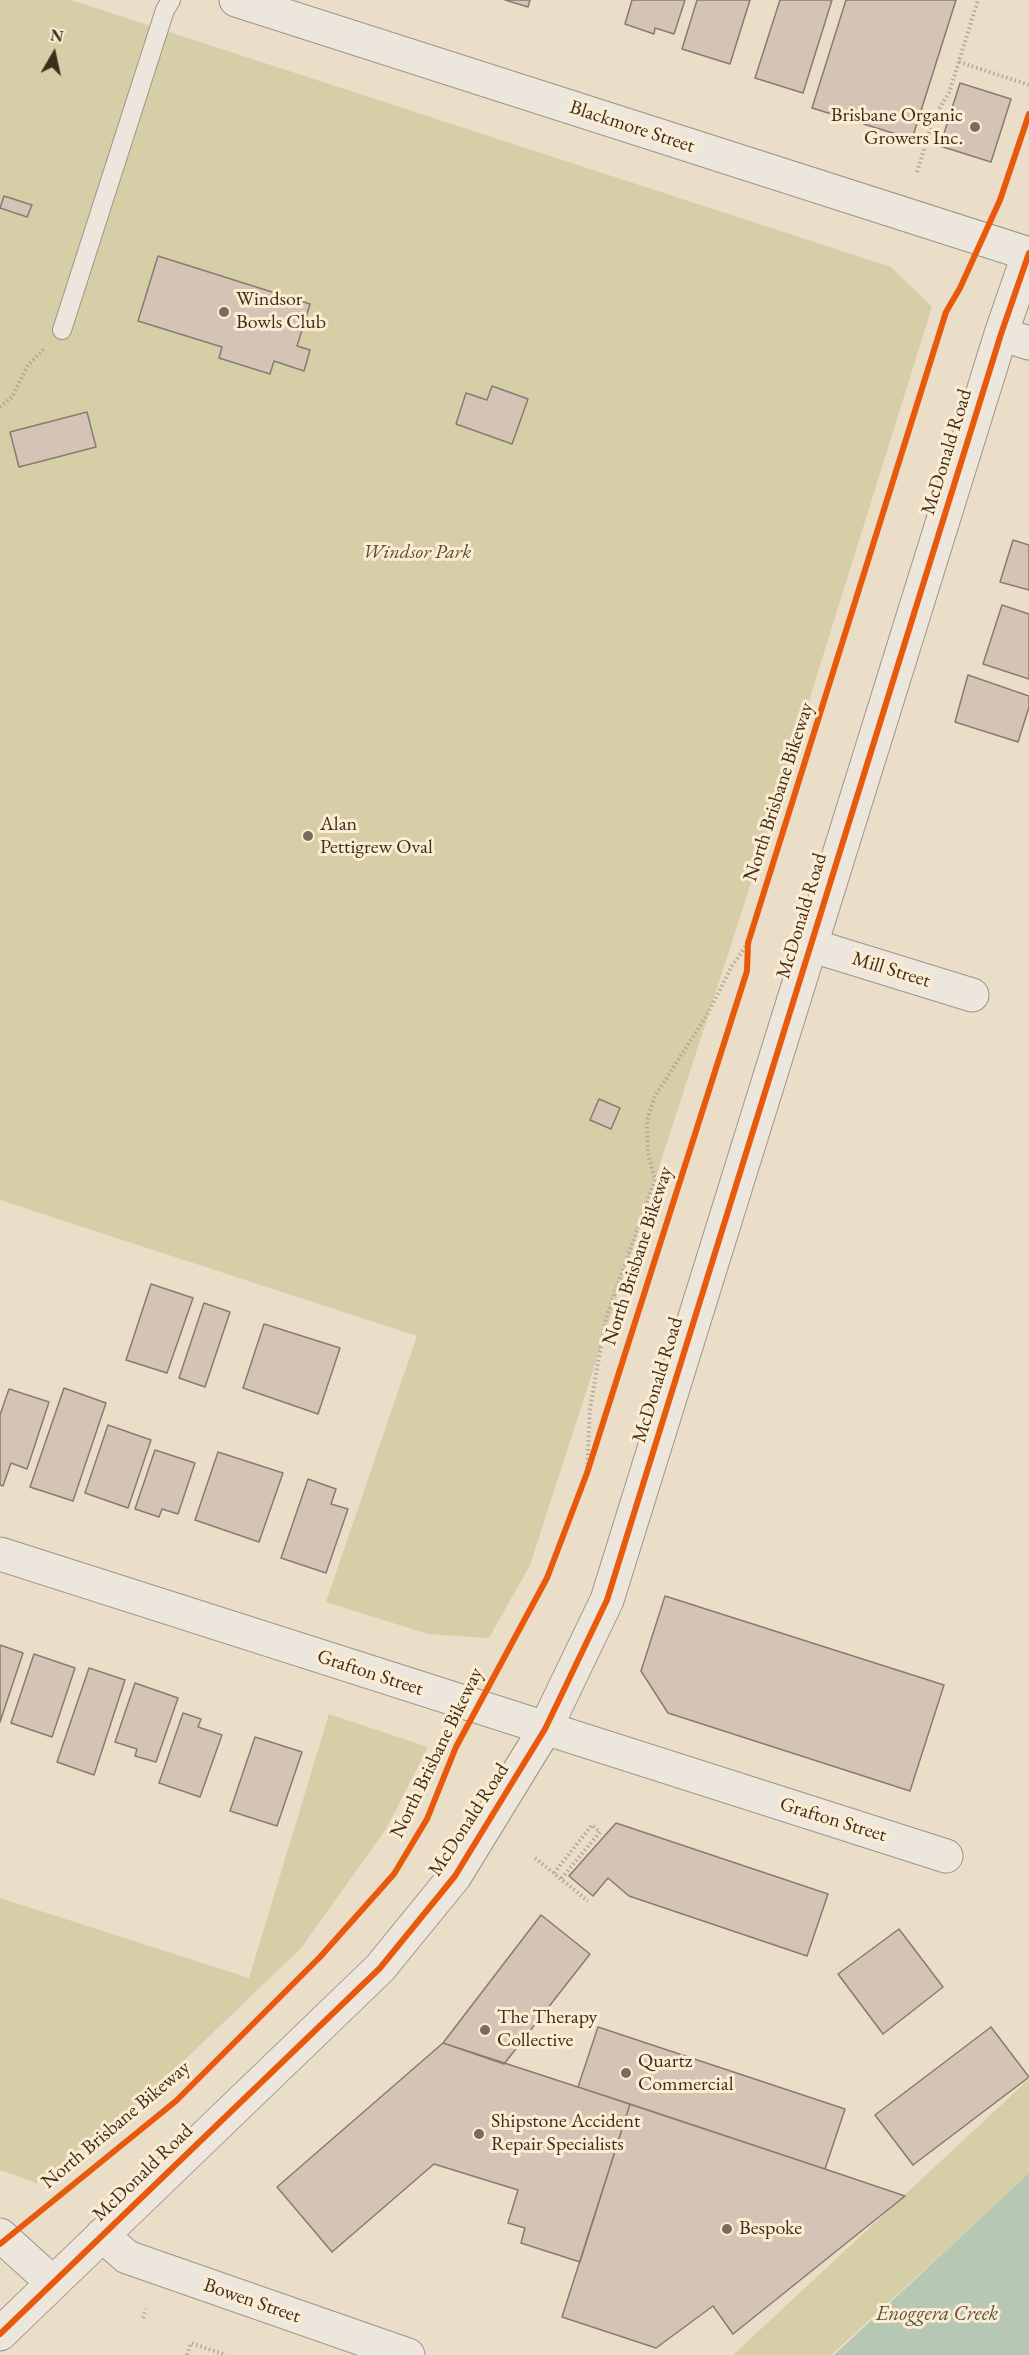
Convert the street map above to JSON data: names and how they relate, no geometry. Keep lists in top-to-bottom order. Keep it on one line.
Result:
{"streets":{"street":["Blackmore Street","McDonald Road","Mill Street","Grafton Street","Bowen Street"],"cycle path":["North Brisbane Bikeway"]},"crossings":[["Blackmore Street","McDonald Road"],["McDonald Road","Mill Street"],["McDonald Road","Grafton Street"],["McDonald Road","Bowen Street"]],"water":["Enoggera Creek"],"parks":["Windsor Park"],"places":["Brisbane Organic Growers Inc.","Windsor Bowls Club","Alan Pettigrew Oval","The Therapy Collective","Quartz Commercial","Shipstone Accident Repair Specialists","Bespoke"],"north":"top"}
